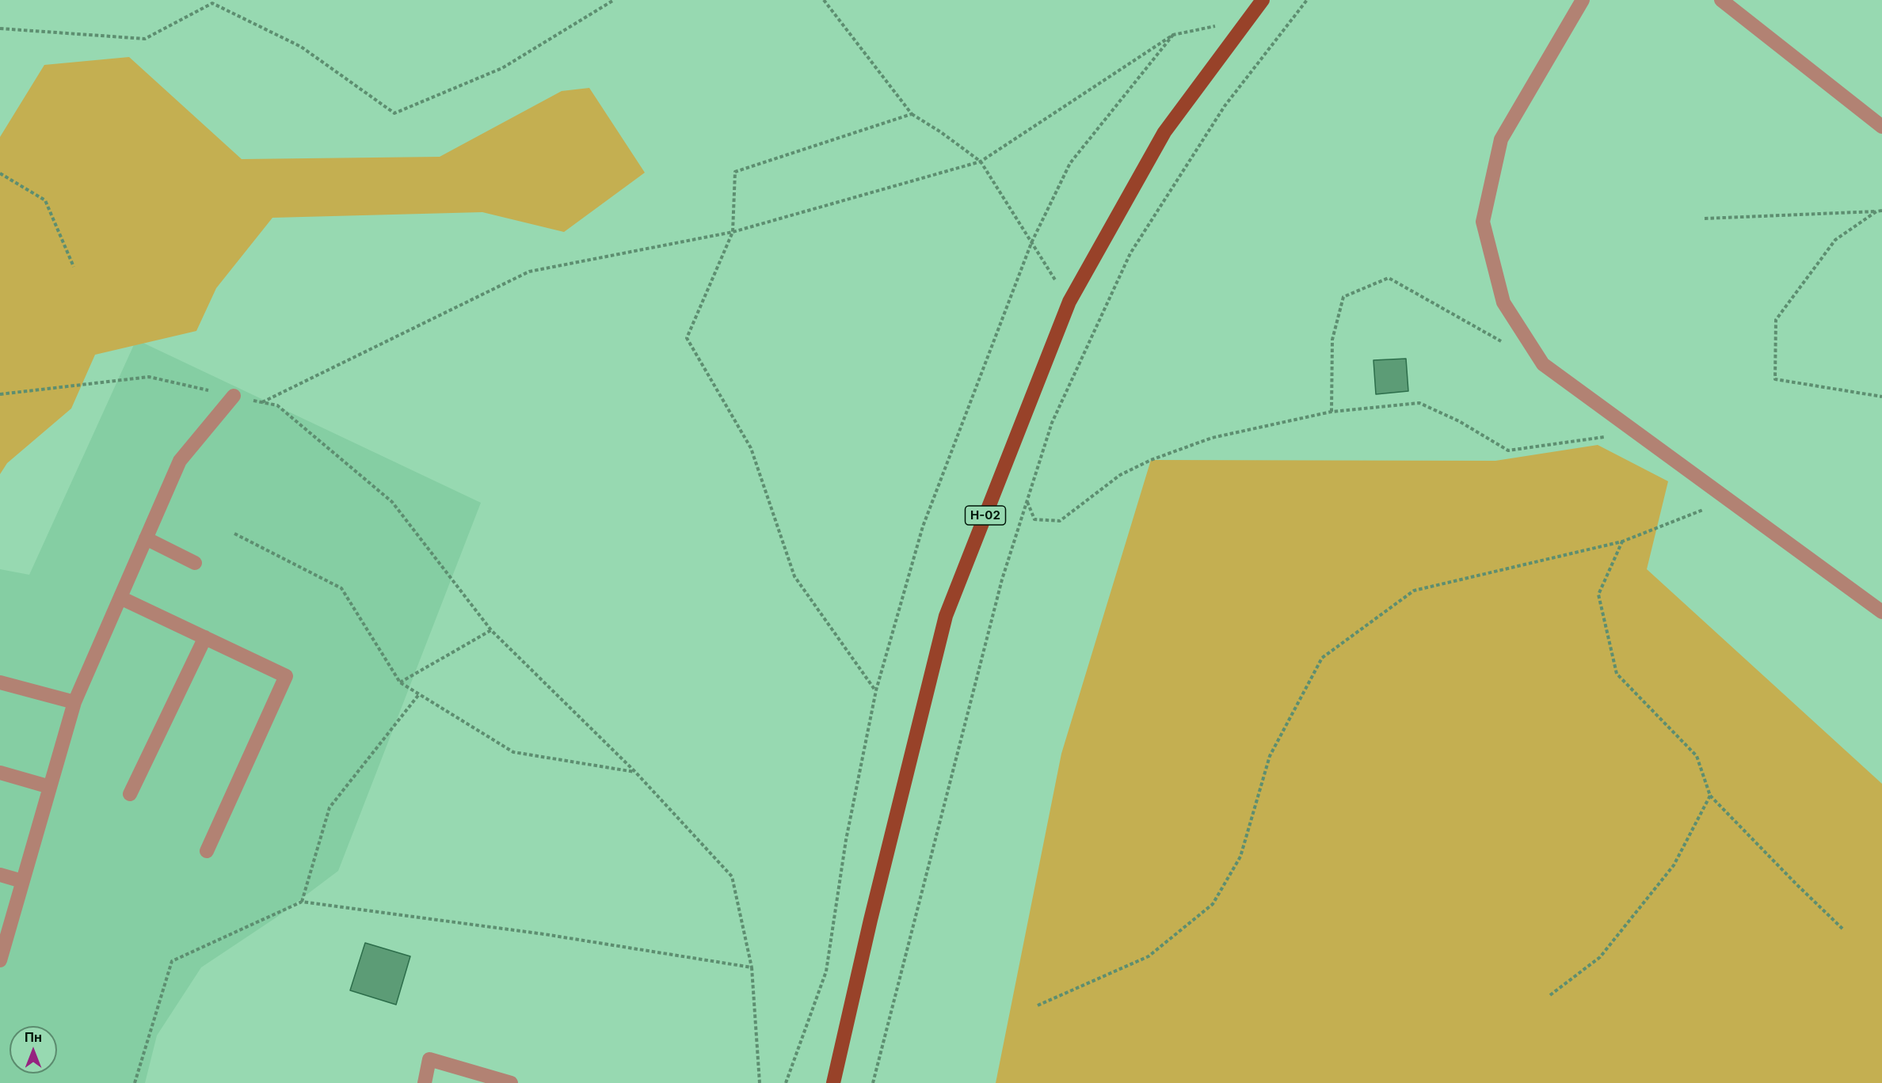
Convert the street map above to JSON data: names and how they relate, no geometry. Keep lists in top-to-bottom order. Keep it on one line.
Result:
{"streets":{"main road":["Н-02"]},"north":"top"}
